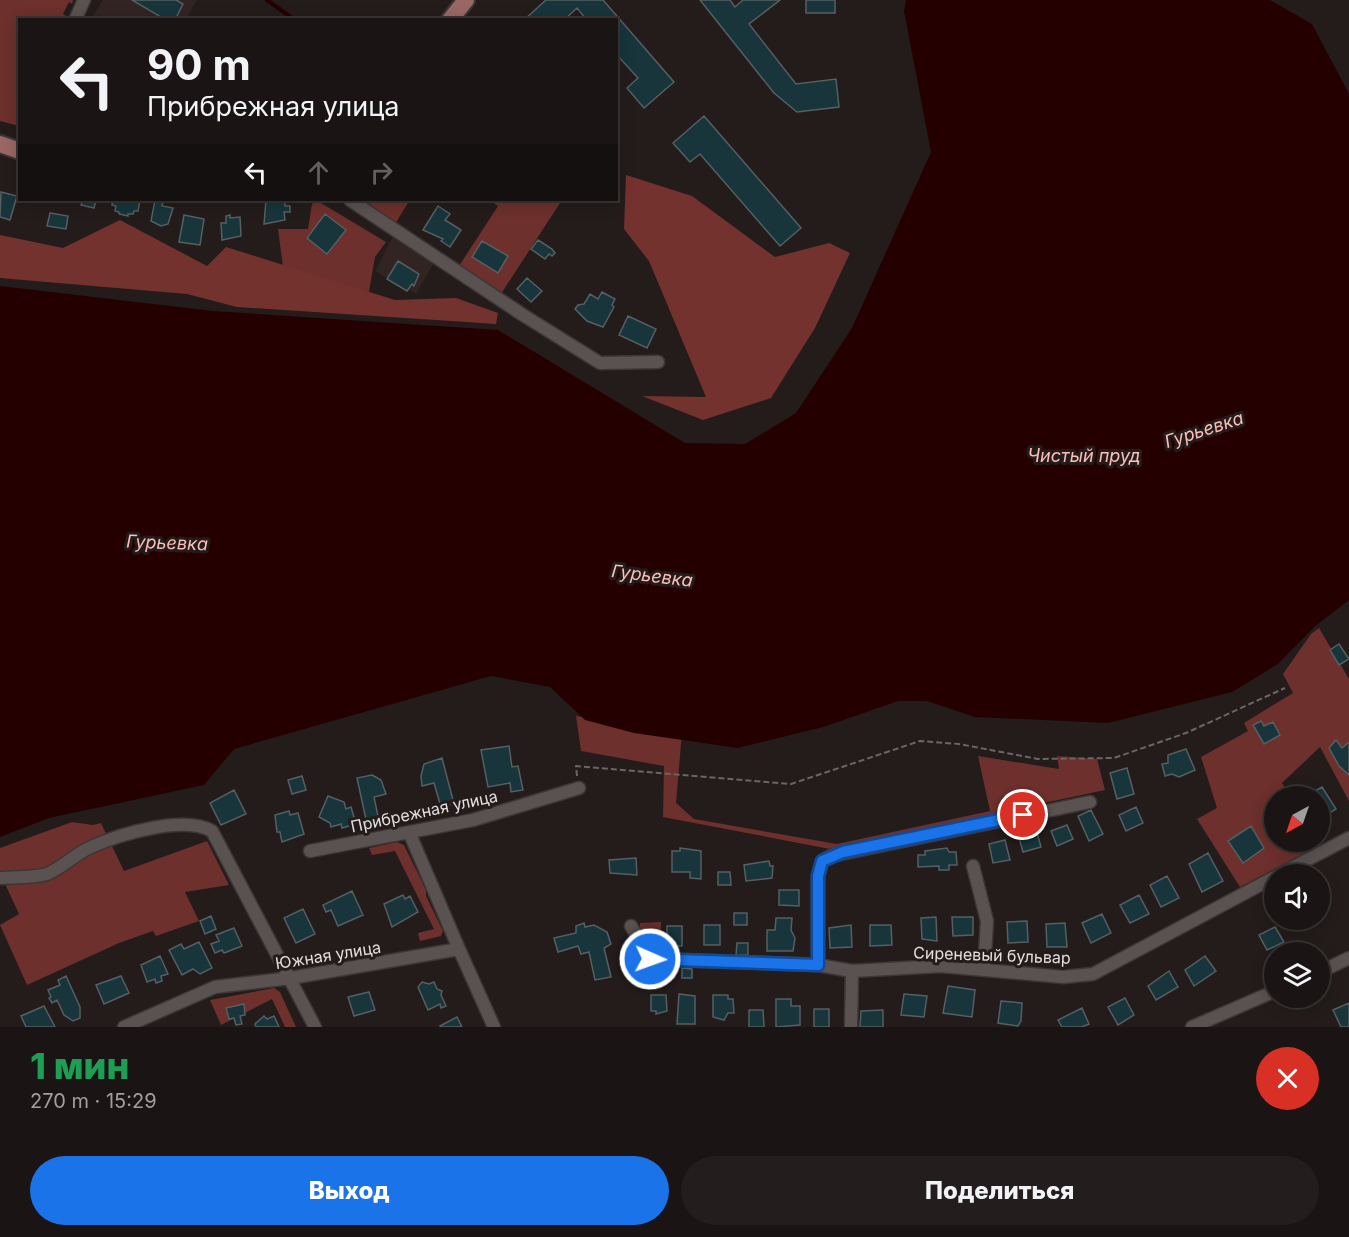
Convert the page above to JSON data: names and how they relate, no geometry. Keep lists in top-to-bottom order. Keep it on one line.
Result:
{"streets":{"street":["Прибрежная улица","Южная улица","Сиреневый бульвар"]},"water":["Гурьевка","Чистый пруд"],"north":"bottom left","page":{"turn":["90 m","Прибрежная улица"],"heading":["1 мин","270 m · 15:29"],"buttons":["Выход","Поделиться"]}}
